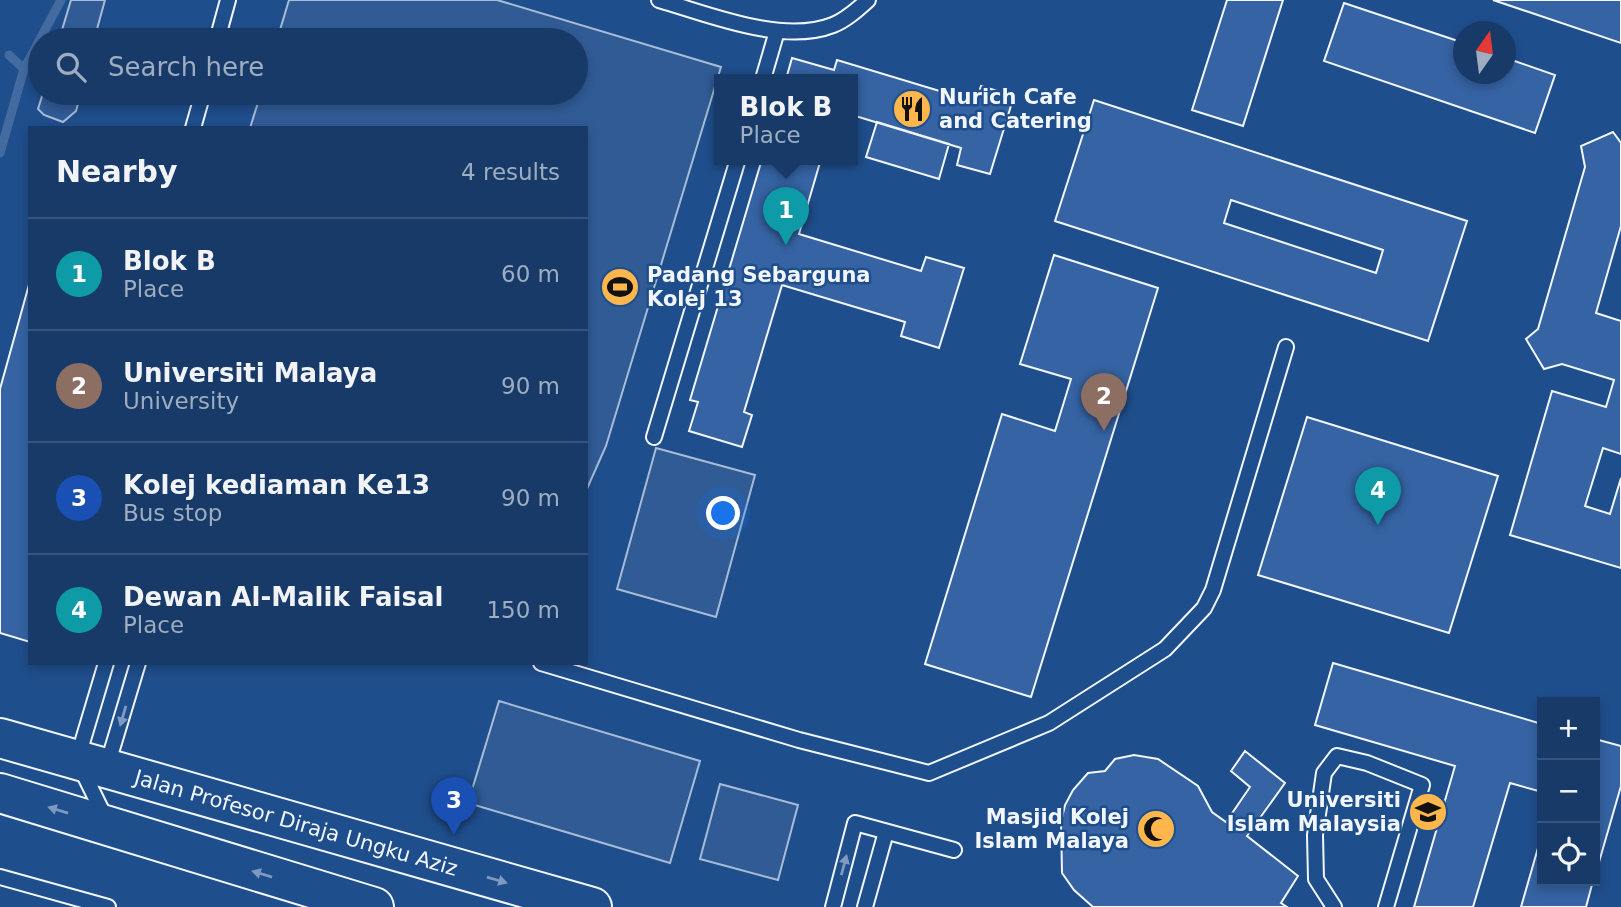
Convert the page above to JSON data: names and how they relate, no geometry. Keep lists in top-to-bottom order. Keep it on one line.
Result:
{"streets":{"main road":["Jalan Profesor Diraja Ungku Aziz"]},"places":{"restaurant":["Nurich Cafe and Catering"],"sports":["Padang Sebarguna Kolej 13"],"school or university":["Universiti Islam Malaysia"],"mosque":["Masjid Kolej Islam Malaya"]},"north":"top","page":{"search":"Search here","popup":["Blok B","Place"],"heading":["Nearby","4 results"],"pins":["1","2","4","3"],"list":[{"mark":"1","name":"Blok B","note":"Place","value":"60 m"},{"mark":"2","name":"Universiti Malaya","note":"University","value":"90 m"},{"mark":"3","name":"Kolej kediaman Ke13","note":"Bus stop","value":"90 m"},{"mark":"4","name":"Dewan Al-Malik Faisal","note":"Place","value":"150 m"}],"map_buttons":["+","−"]}}
